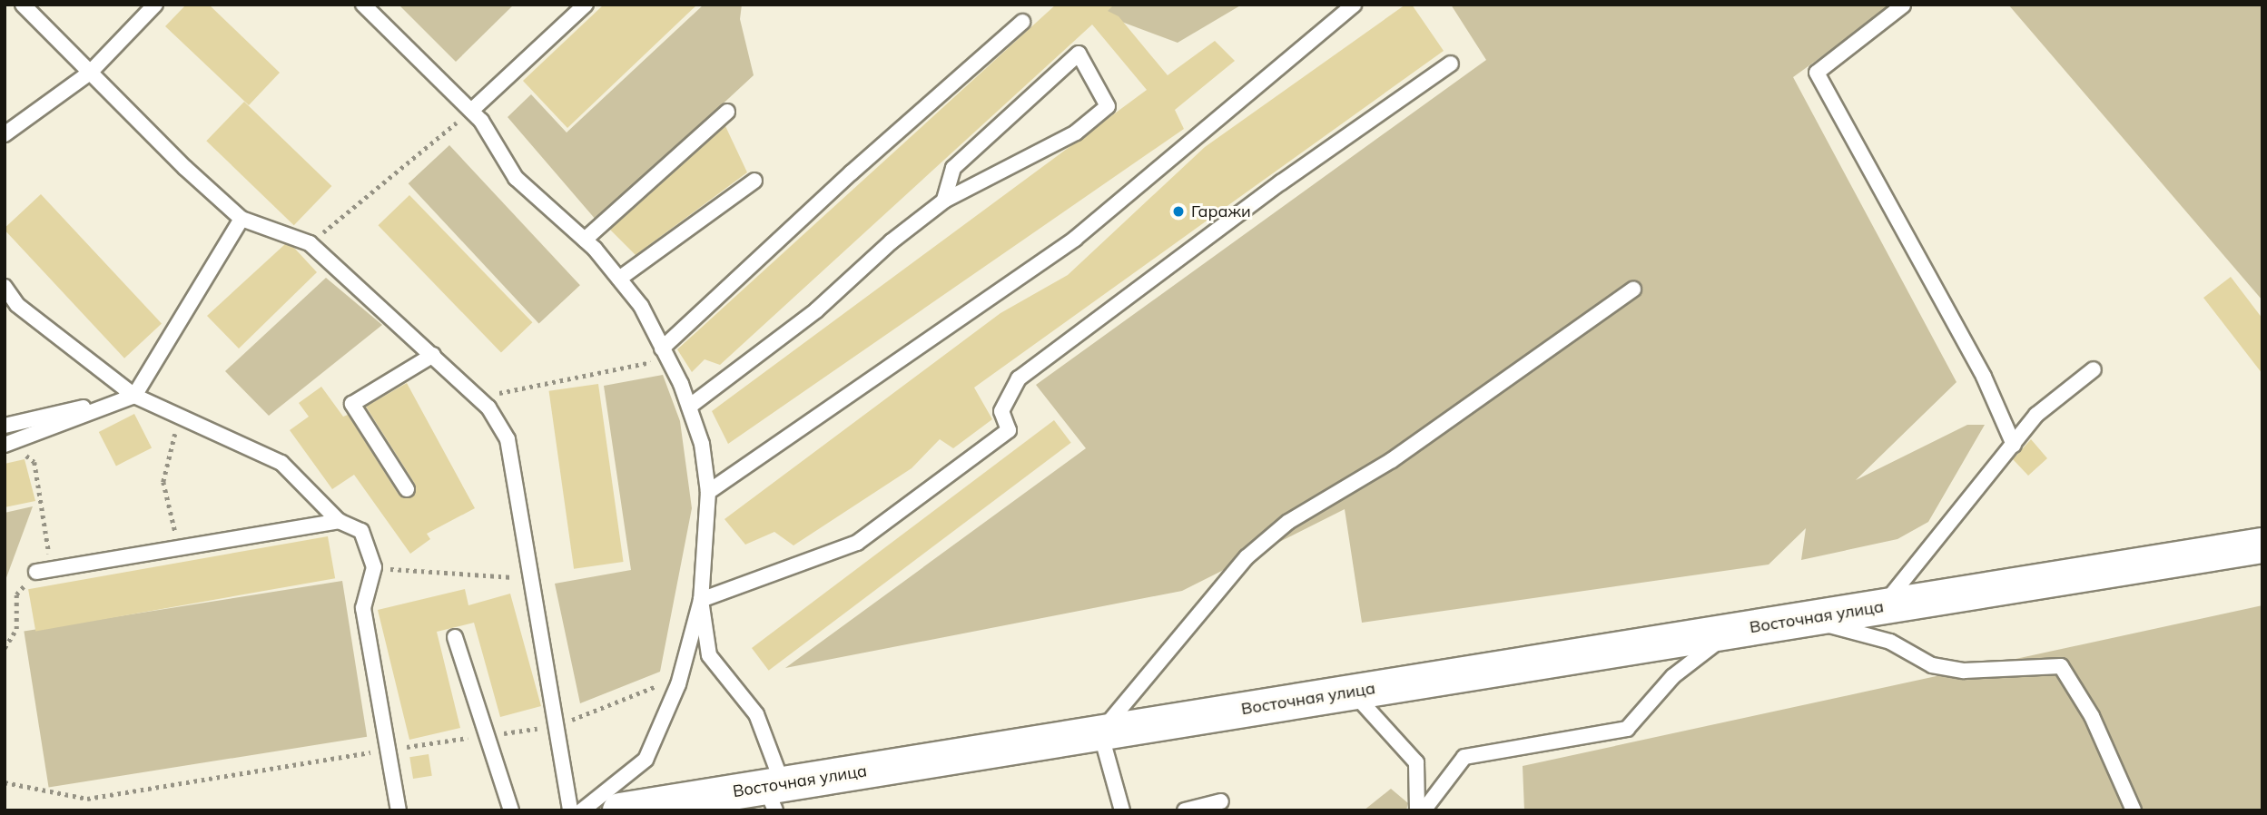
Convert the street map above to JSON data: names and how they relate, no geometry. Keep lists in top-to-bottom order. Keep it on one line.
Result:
{"streets":{"main road":["Восточная улица"]},"places":["Гаражи"]}
